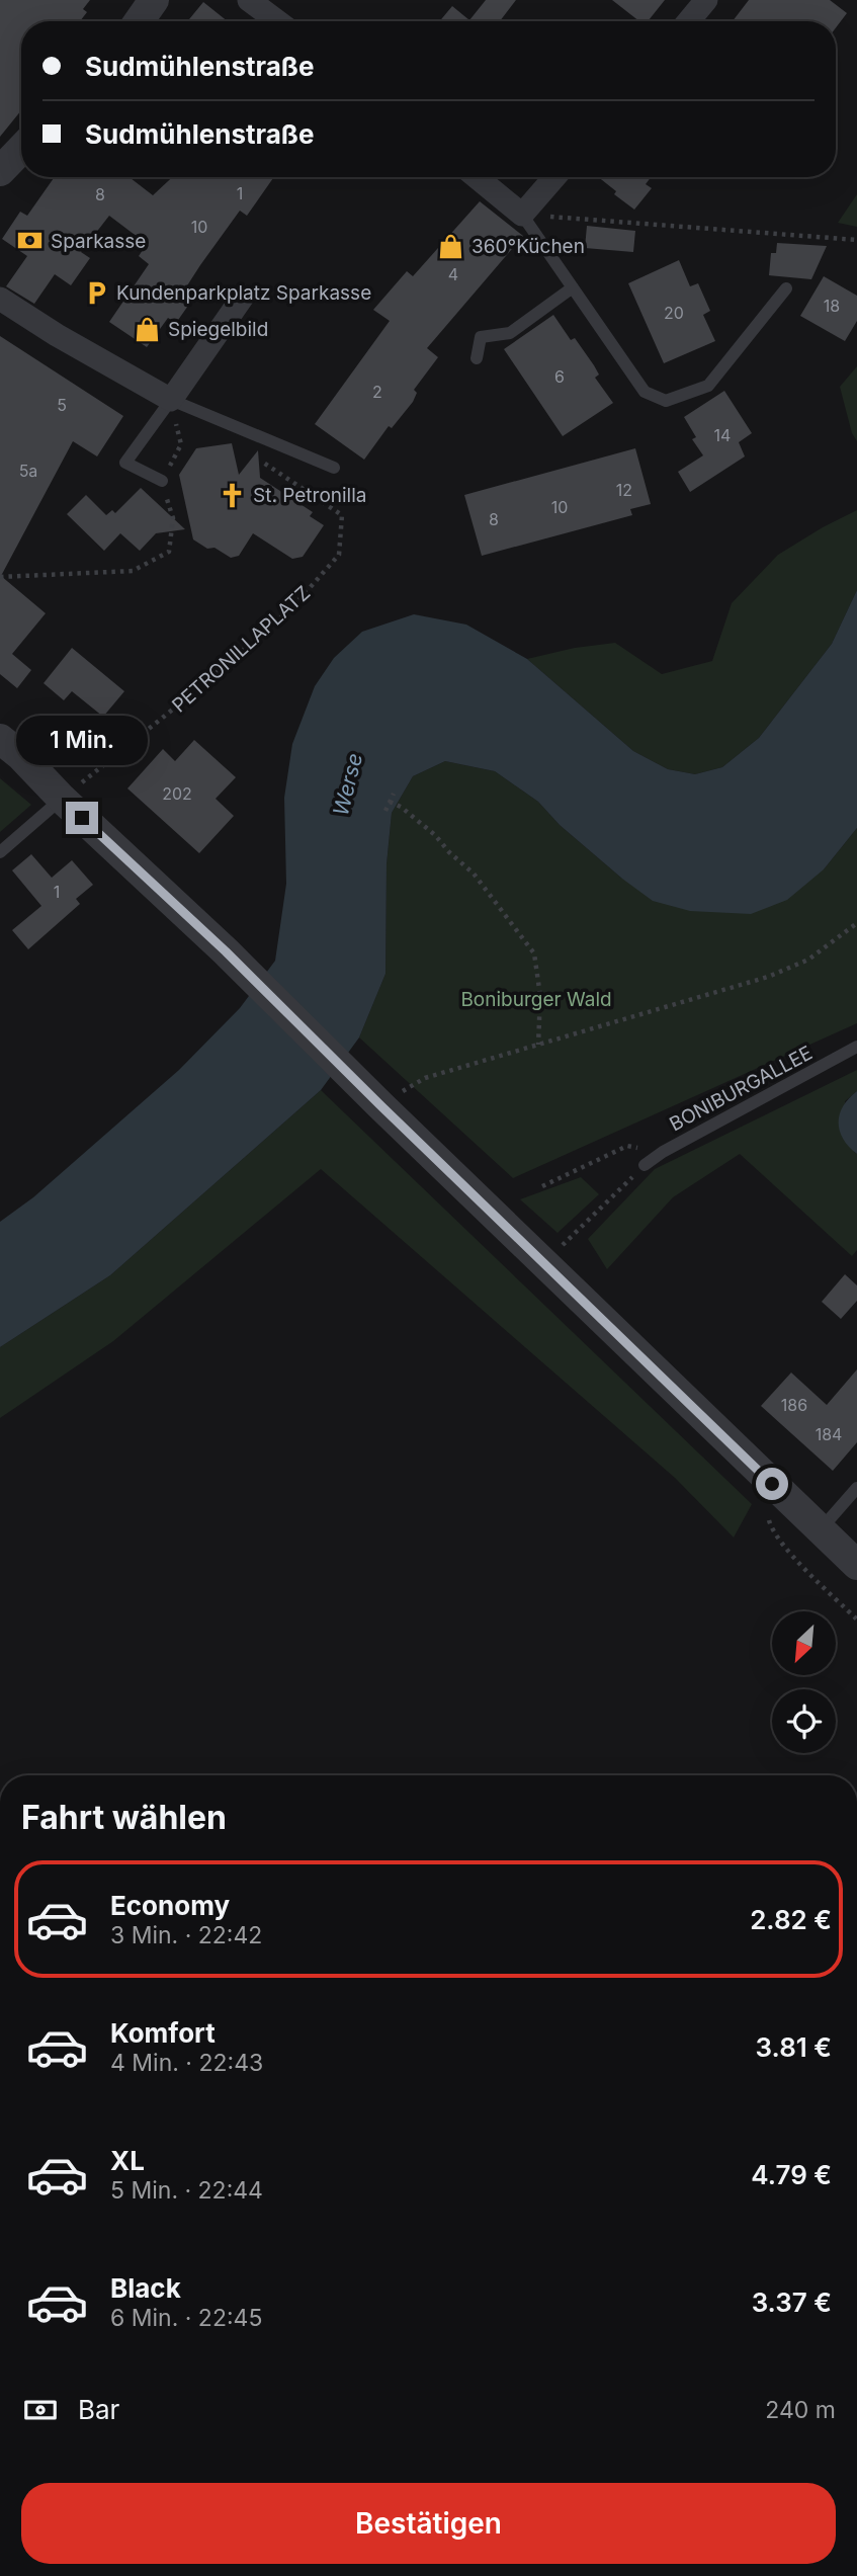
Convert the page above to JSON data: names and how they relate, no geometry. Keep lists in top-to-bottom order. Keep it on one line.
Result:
{"streets":{"lane":["BONIBURGALLEE"],"path":["PETRONILLAPLATZ"]},"water":["Werse"],"parks":["Boniburger Wald"],"places":{"bank":["Sparkasse"],"shop":["360°Küchen","Spiegelbild"],"parking":["Kundenparkplatz Sparkasse"],"church":["St. Petronilla"]},"house_numbers":["1","8","10","4","18","20","6","2","5","14","5a","12","10","8","202","1","186","184"],"north":"bottom left","page":{"banner":["Sudmühlenstraße","Sudmühlenstraße"],"bubble":"1 Min.","heading":"Fahrt wählen","list":[{"name":"Economy","note":"3 Min. · 22:42","value":"2.82 €"},{"name":"Komfort","note":"4 Min. · 22:43","value":"3.81 €"},{"name":"XL","note":"5 Min. · 22:44","value":"4.79 €"},{"name":"Black","note":"6 Min. · 22:45","value":"3.37 €"}],"pay":["Bar","240 m"],"buttons":"Bestätigen"}}
